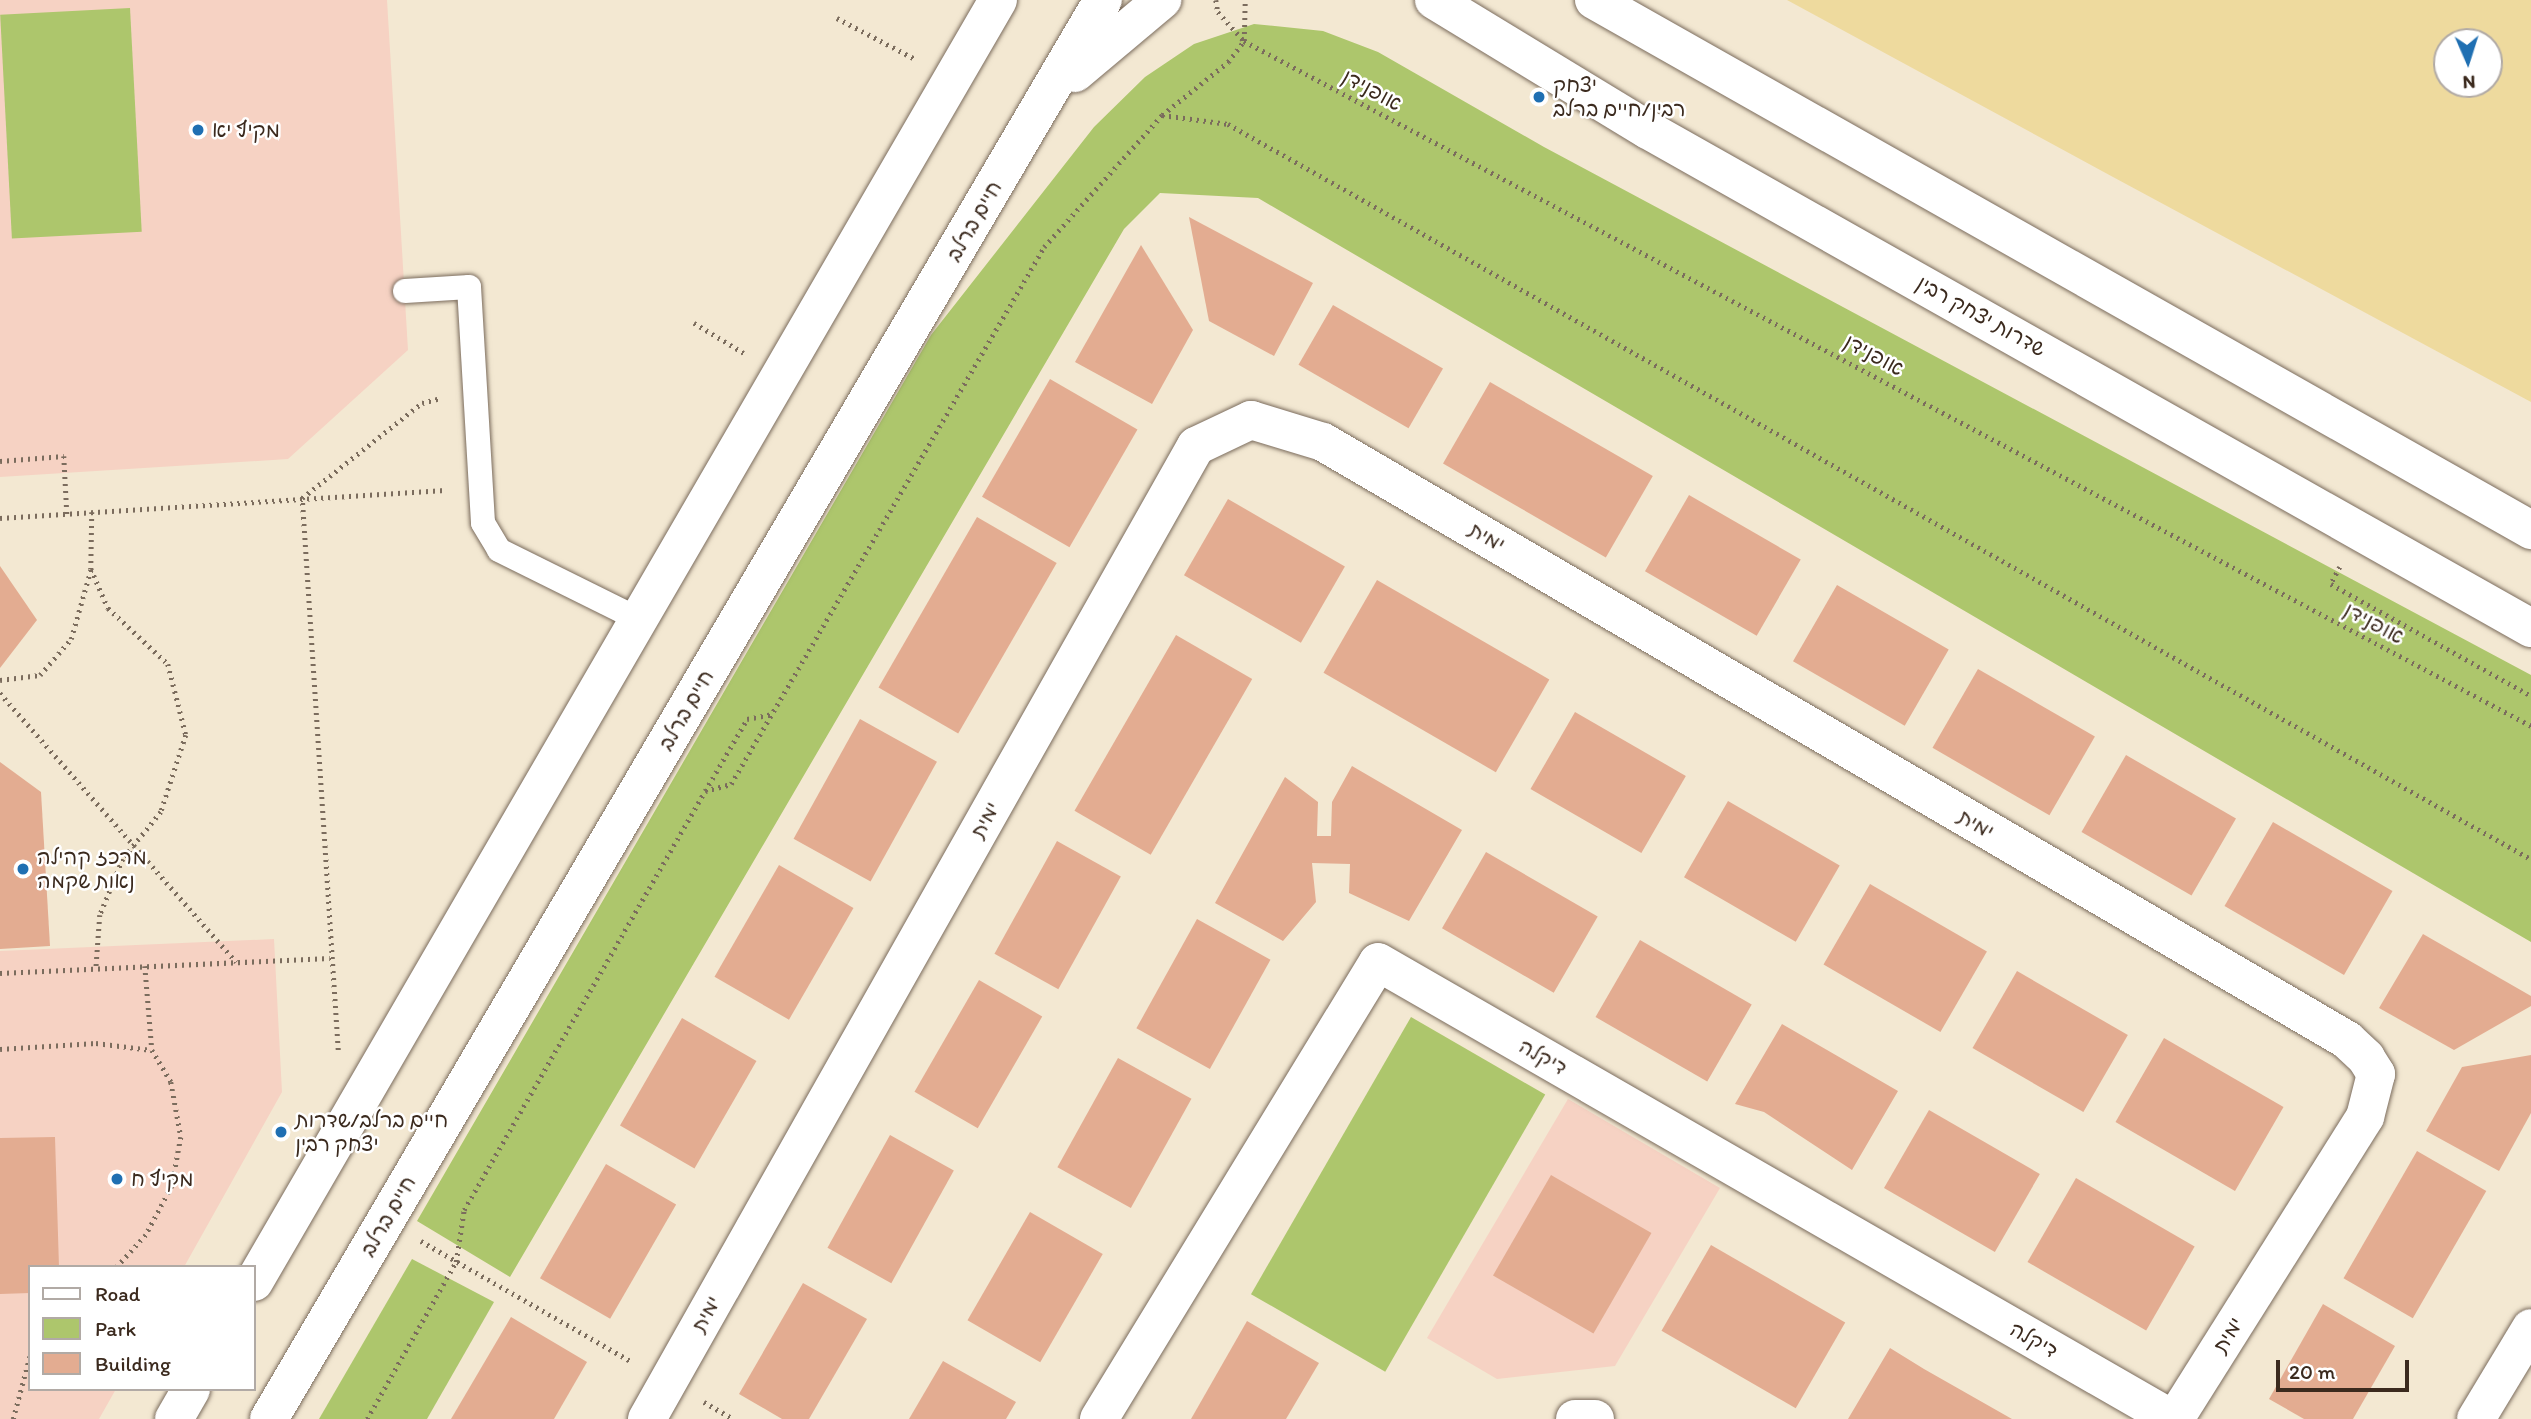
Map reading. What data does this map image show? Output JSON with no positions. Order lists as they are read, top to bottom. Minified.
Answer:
{"streets":{"street":["חיים ברלב","שדרות יצחק רבין","ימית","דיקלה"],"path":["אופנידן"]},"crossings":[["ימית","דיקלה"]],"places":["יצחק רבין/חיים ברלב","מקיף יא","מרכז קהילה נאות שקמה","חיים ברלב/שדרות יצחק רבין","מקיף ח"],"legend":["Road","Park","Building"],"scale_bar":"20 m","north":"bottom"}
